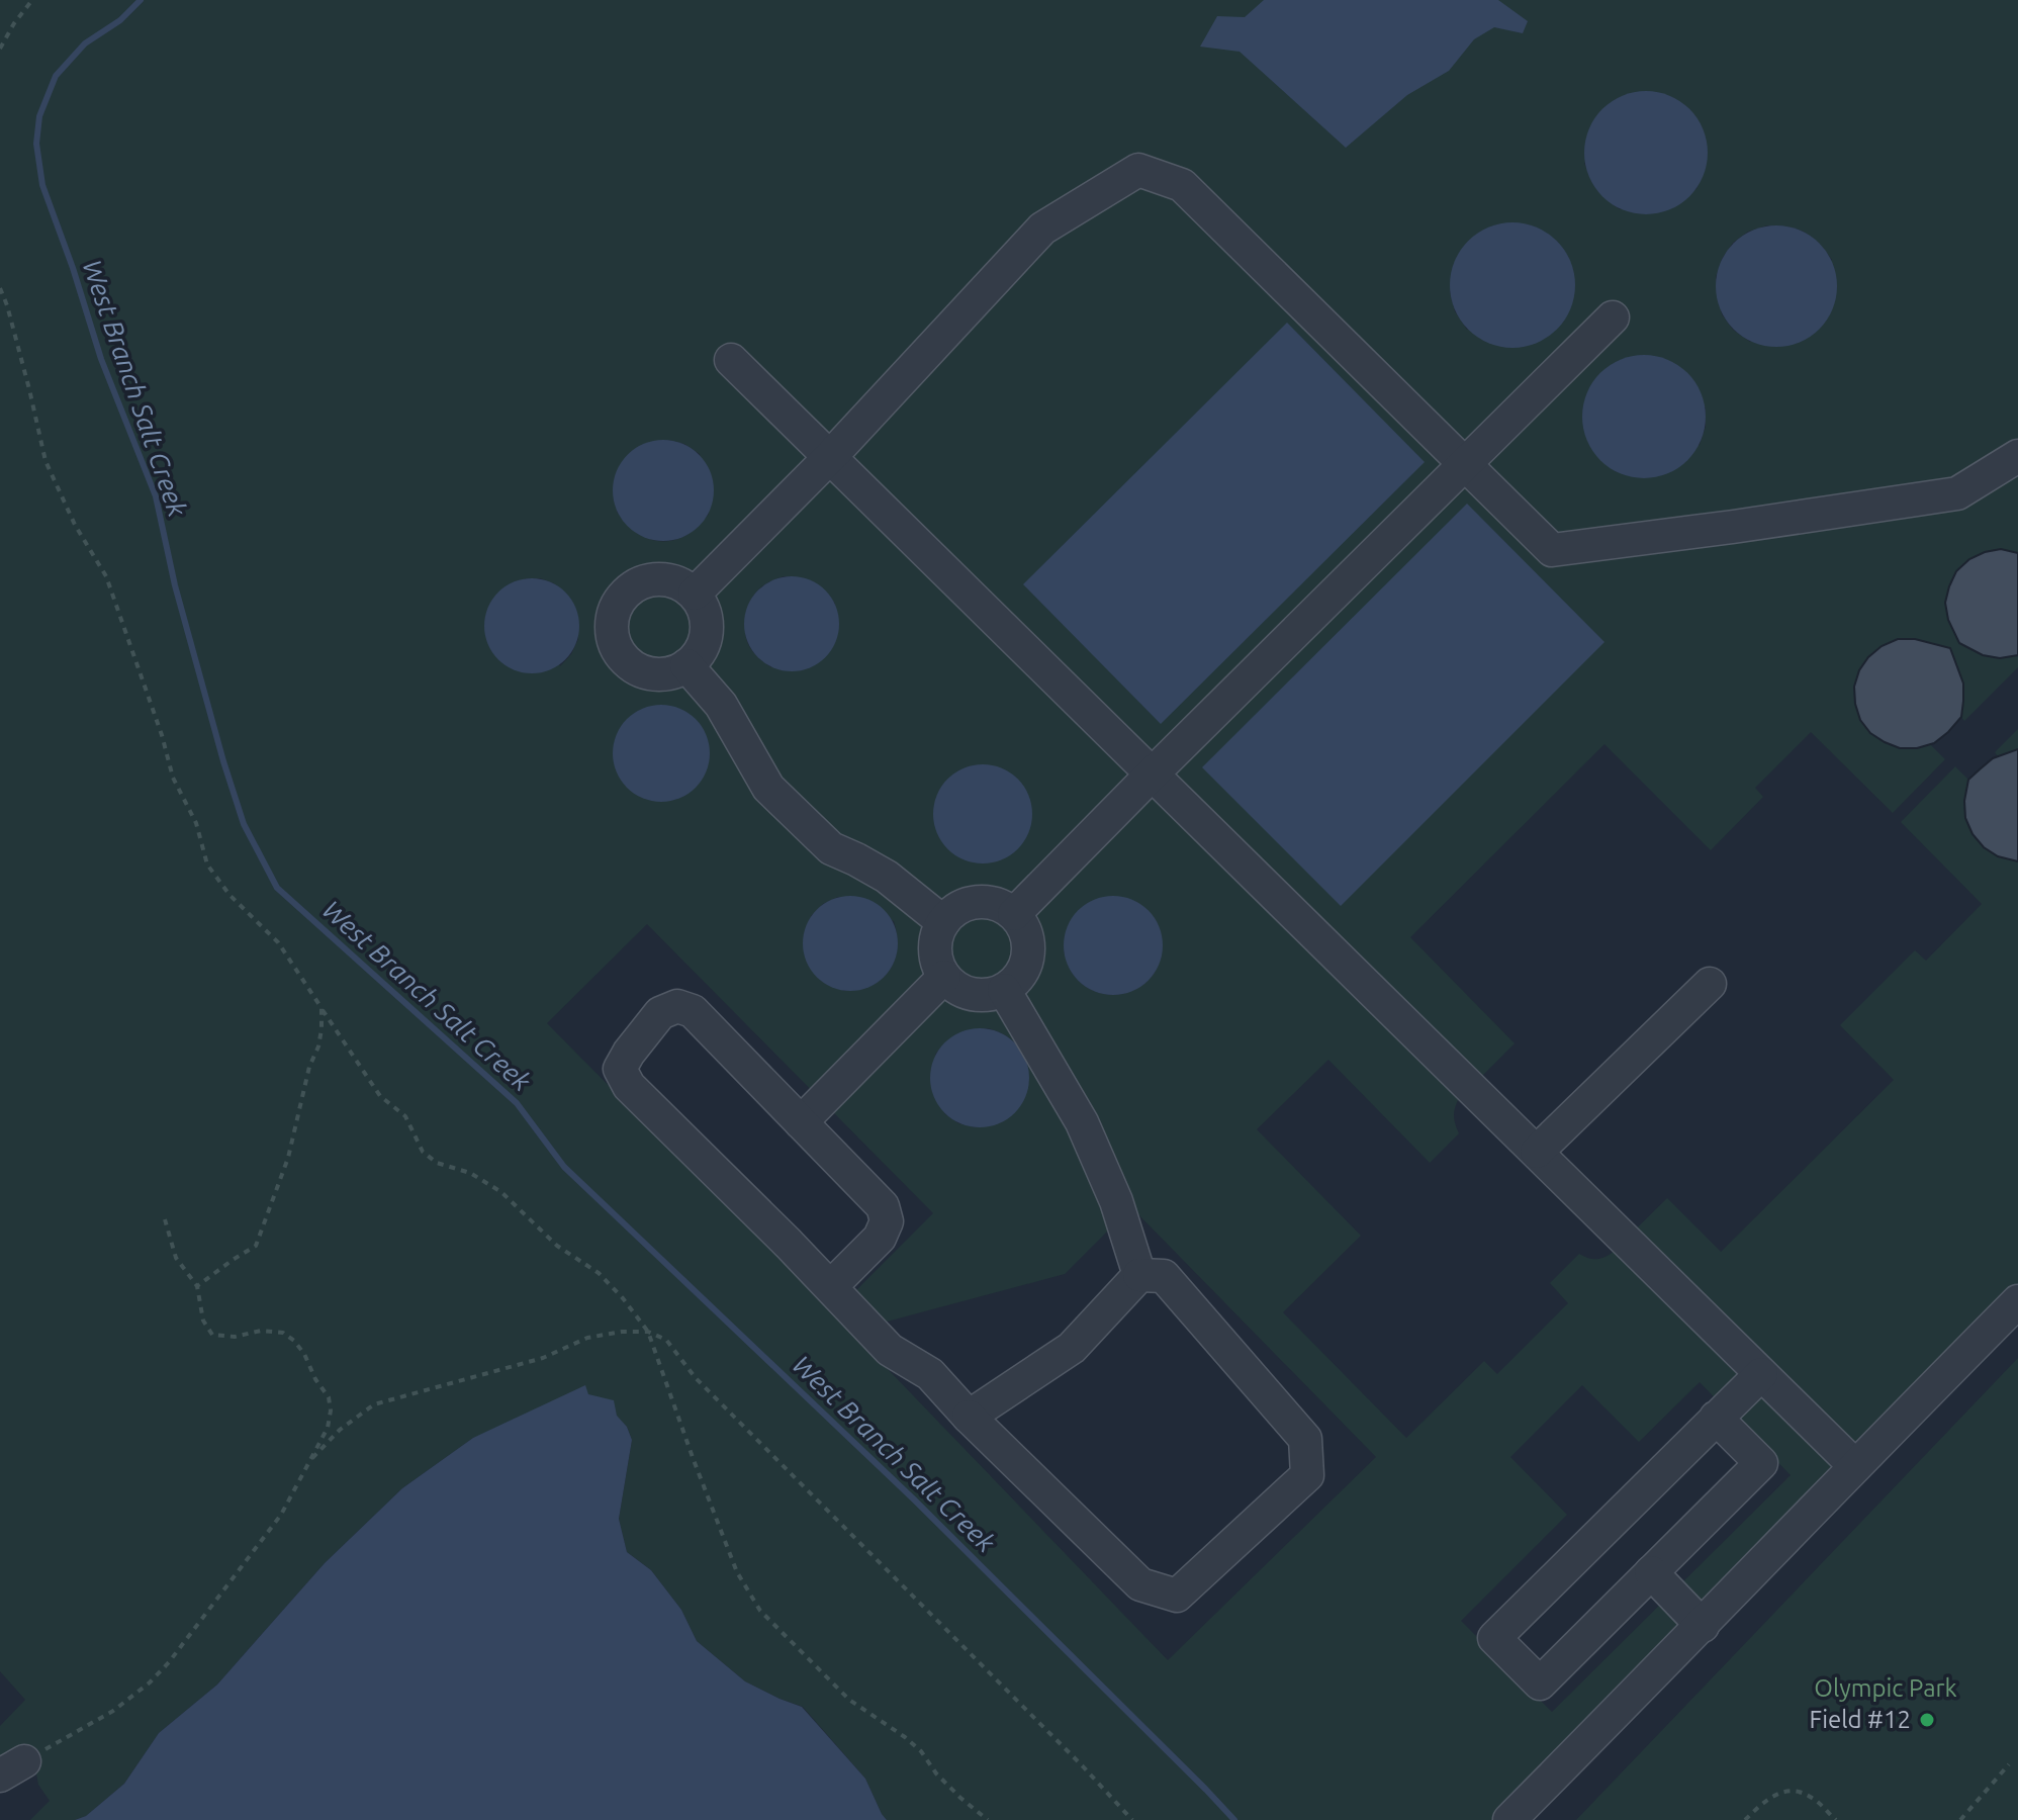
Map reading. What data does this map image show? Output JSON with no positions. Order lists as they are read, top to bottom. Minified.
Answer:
{"water":["West Branch Salt Creek"],"parks":["Olympic Park"],"places":["Field #12"]}
